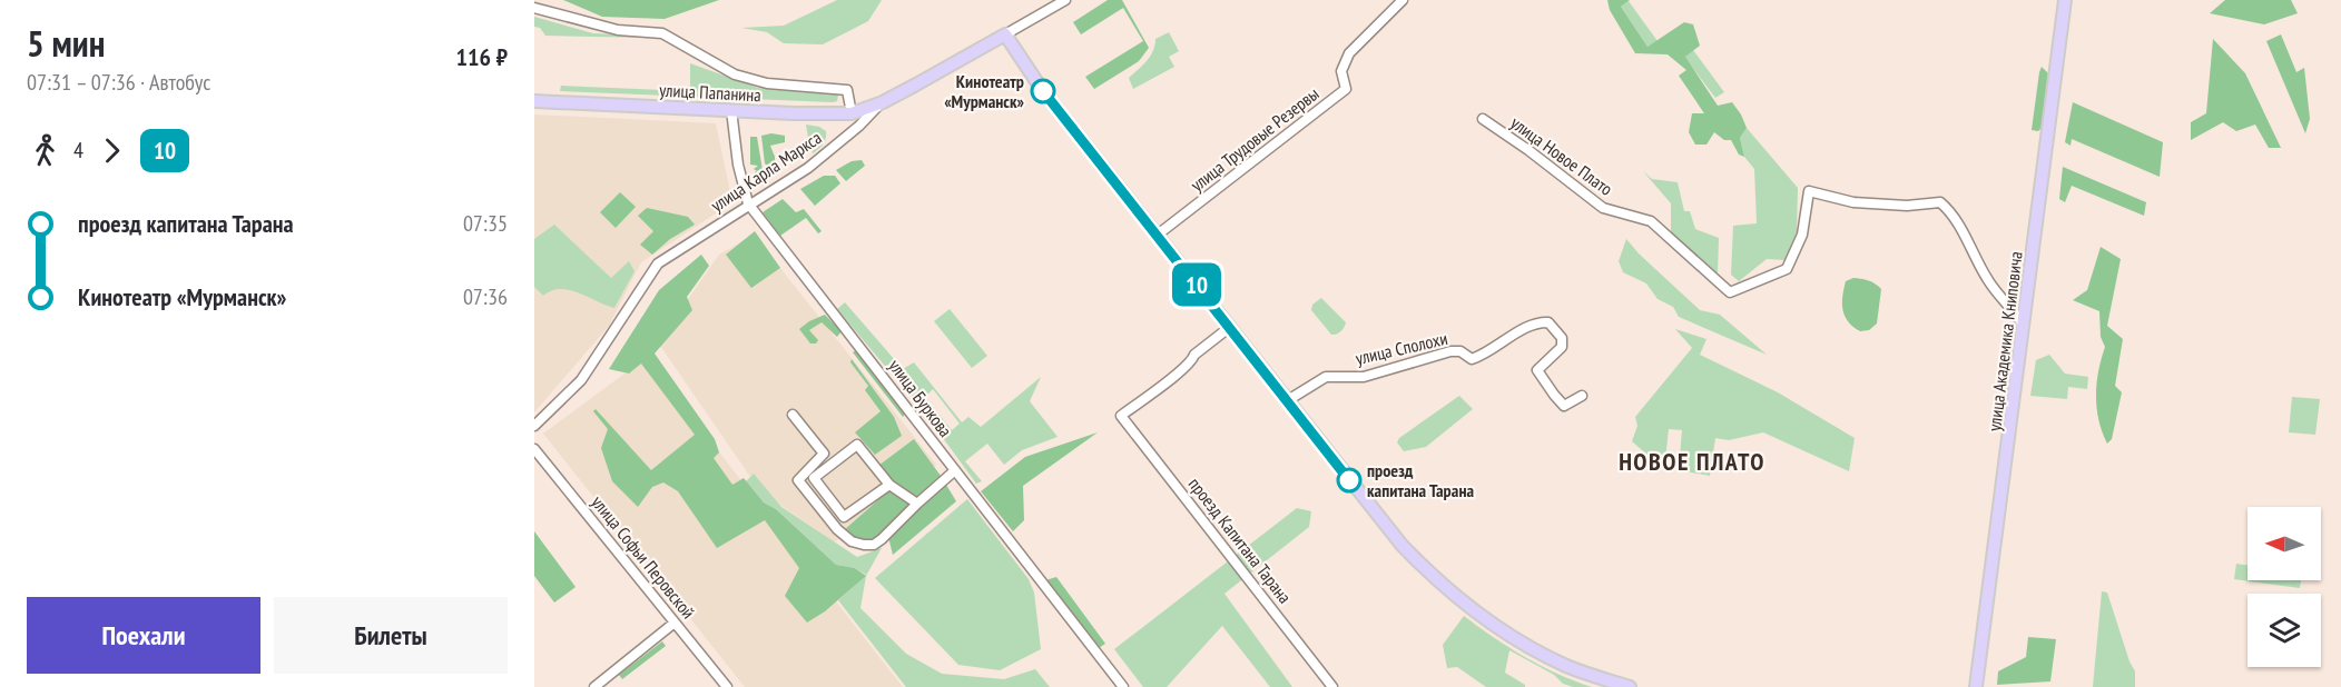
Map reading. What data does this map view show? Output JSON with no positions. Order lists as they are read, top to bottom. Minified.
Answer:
{"streets":{"main road":["улица Папанина","улица Карла Маркса","улица Академика Книповича"],"street":["улица Трудовые Резервы","улица Новое Плато","улица Сполохи","улица Буркова","проезд Капитана Тарана","улица Софьи Перовской"]},"crossings":[["улица Папанина","улица Карла Маркса"],["улица Папанина","улица Буркова"],["улица Новое Плато","улица Академика Книповича"],["улица Карла Маркса","улица Буркова"]],"districts":["НОВОЕ ПЛАТО"],"places":["Кинотеатр «Мурманск»","проезд капитана Тарана"],"lines":["bus line 10"],"north":"left","page":{"heading":["5 мин","07:31 – 07:36 · Автобус","116 ₽"],"on_map":"10","legs":["4","10"],"list":[{"name":"проезд капитана Тарана","value":"07:35"},{"name":"Кинотеатр «Мурманск»","value":"07:36"}],"buttons":["Поехали","Билеты"]}}
